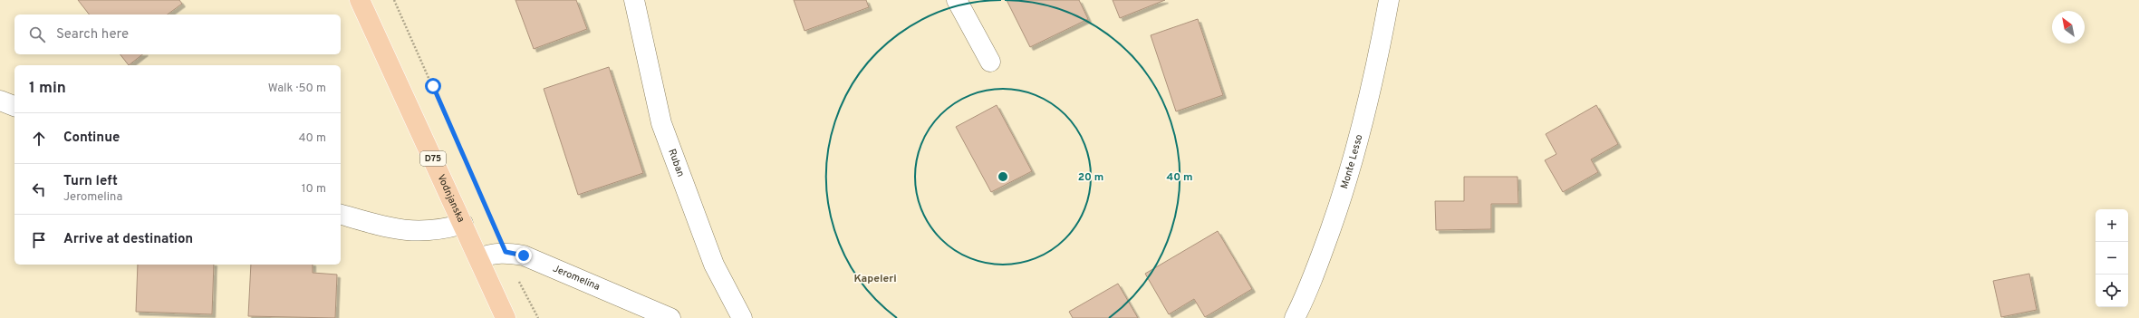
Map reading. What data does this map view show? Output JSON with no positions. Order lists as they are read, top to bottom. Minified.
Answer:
{"streets":{"main road":["D75","Vodnjanska"],"street":["Monte Lesso","Ruban","Jeromelina"]},"crossings":[["Vodnjanska","Jeromelina"]],"districts":["Kapeleri"],"north":"top left","page":{"search":"Search here","heading":["1 min","Walk · 50 m"],"list":[["Continue","40 m"],["Turn left","Jeromelina","10 m"],"Arrive at destination"],"map_buttons":["+","−"]},"rings":["20 m","40 m"]}
